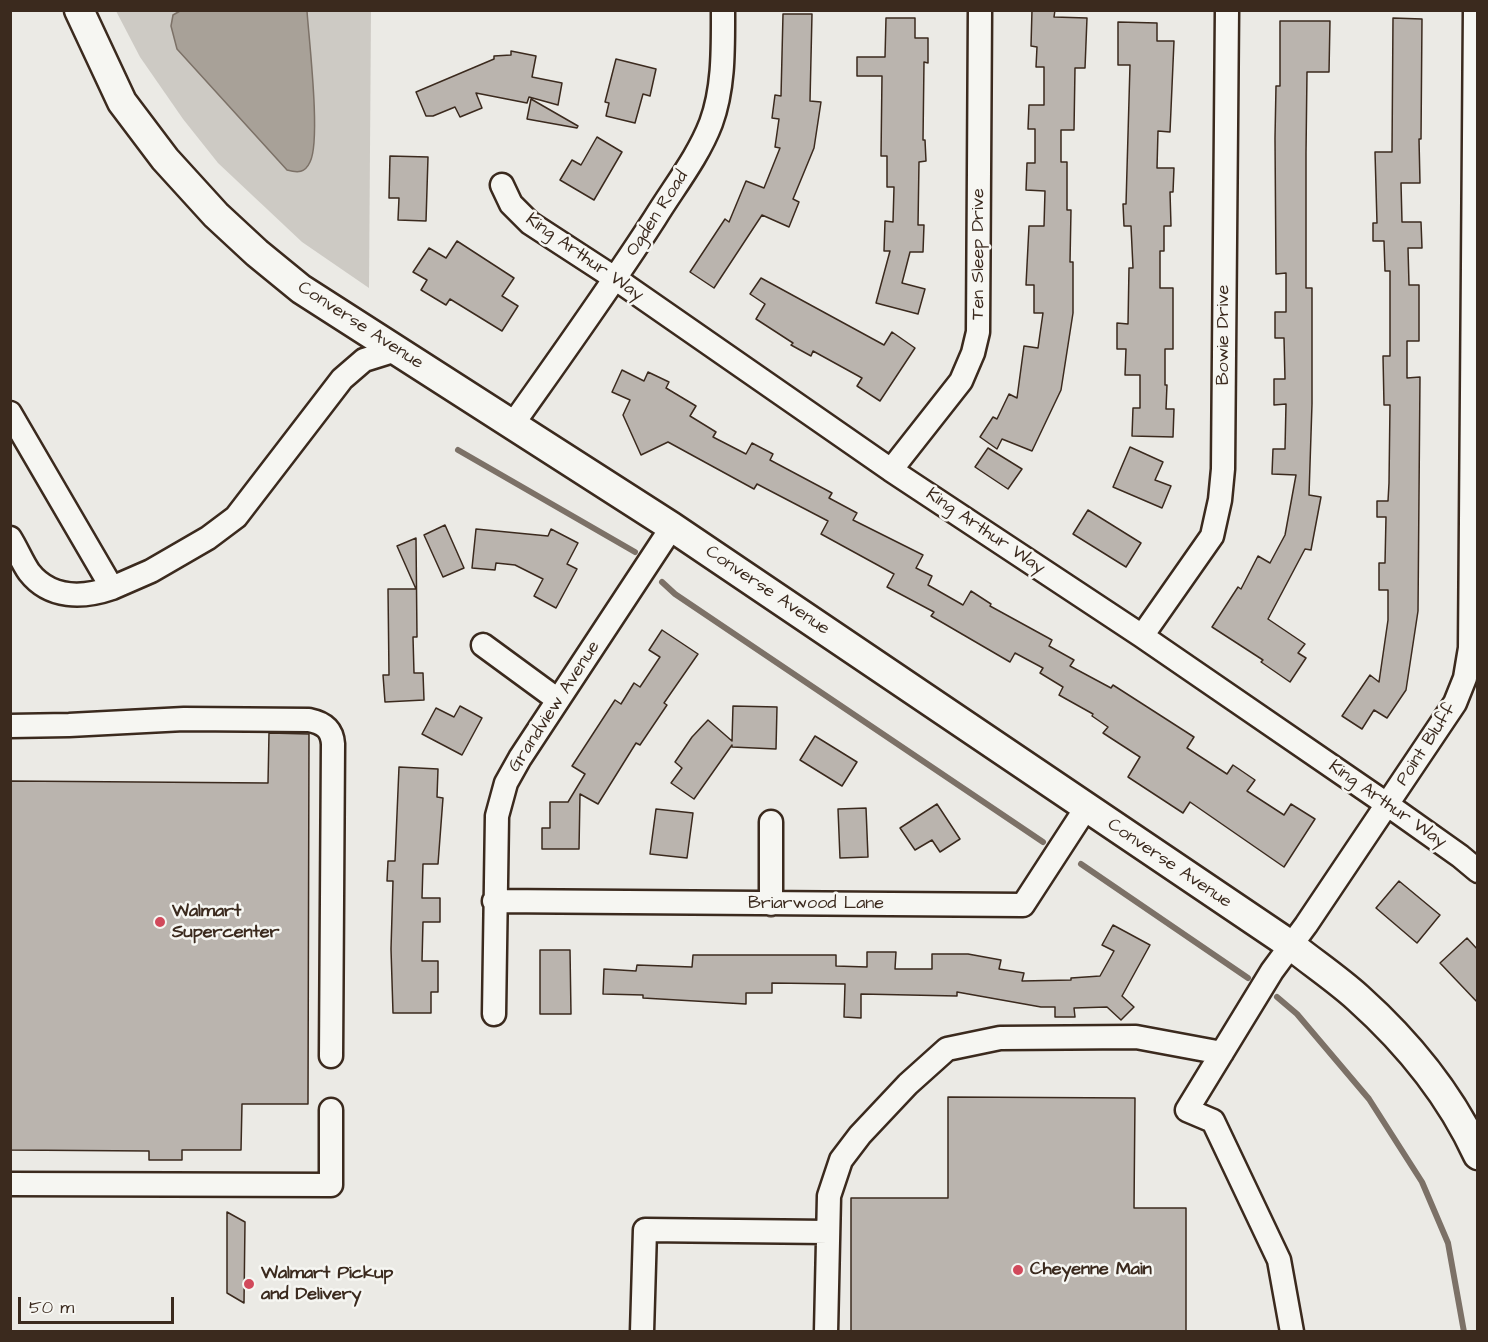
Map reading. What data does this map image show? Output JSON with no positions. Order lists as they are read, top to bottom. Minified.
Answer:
{"streets":{"main road":["Converse Avenue"],"street":["Ogden Road","Ten Sleep Drive","King Arthur Way","Bowie Drive","Grandview Avenue","Point Bluff","Briarwood Lane"]},"crossings":[["Ogden Road","King Arthur Way"],["Ogden Road","Converse Avenue"],["Ten Sleep Drive","King Arthur Way"],["King Arthur Way","Bowie Drive"],["King Arthur Way","Point Bluff"],["Converse Avenue","Grandview Avenue"],["Converse Avenue","Point Bluff"],["Converse Avenue","Briarwood Lane"],["Grandview Avenue","Briarwood Lane"]],"places":["Walmart Supercenter","Cheyenne Main","Walmart Pickup and Delivery"],"scale_bar":"50 m"}
